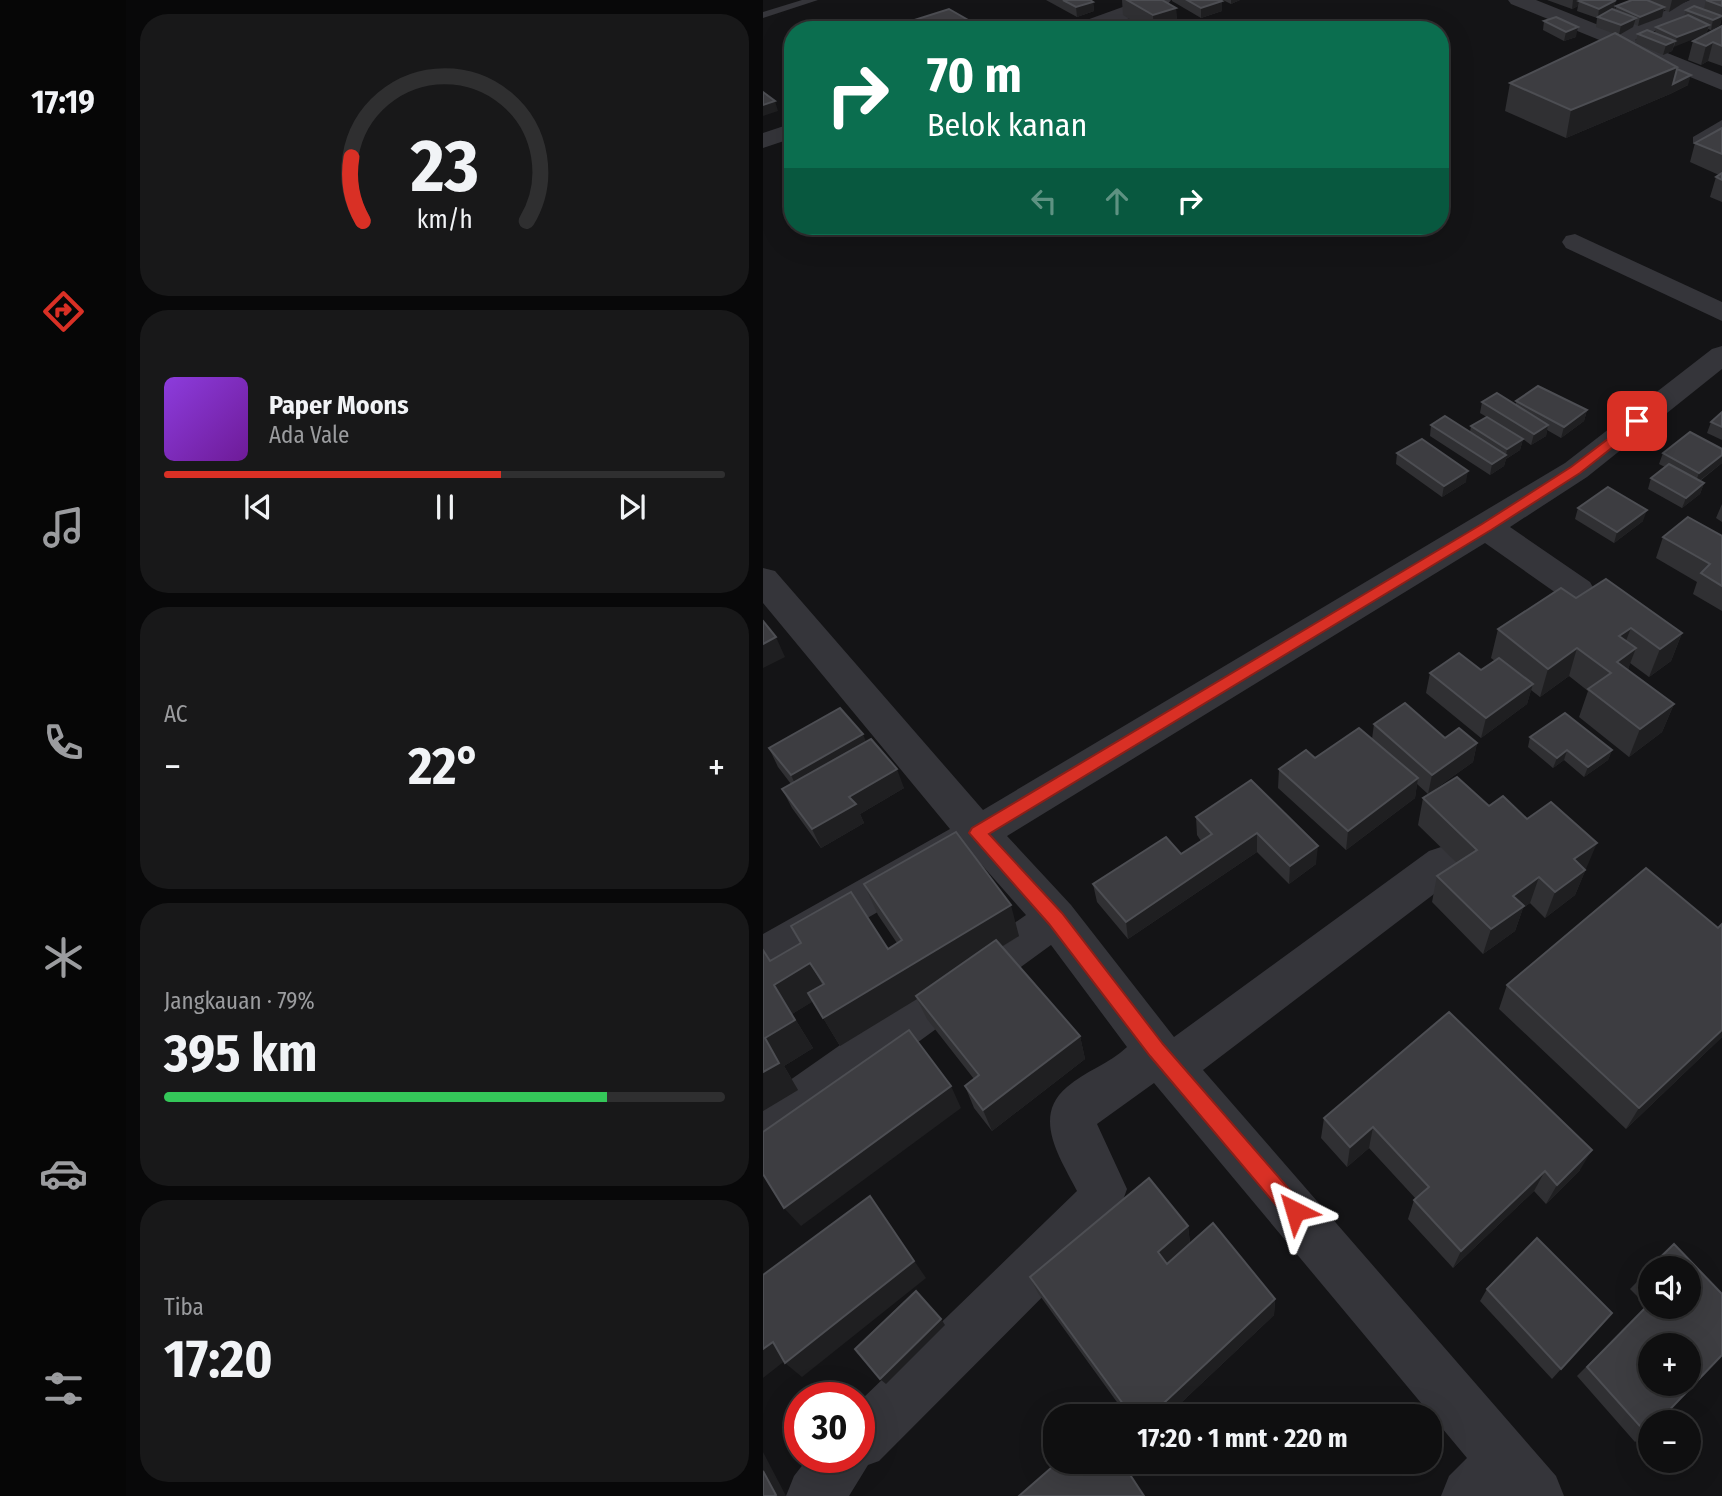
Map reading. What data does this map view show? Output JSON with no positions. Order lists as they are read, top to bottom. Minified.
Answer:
{"page":{"tabs":"17:19","turn":["70 m","Belok kanan"],"song":["Paper Moons","Ada Vale"],"tile":["AC",["Jangkauan · 79%","395 km"],["Tiba","17:20"]],"heat":["−","22°","+"],"map_buttons":["+","−"],"limit":"30","trip":"17:20 · 1 mnt · 220 m","gauge":["23","km/h"]}}
